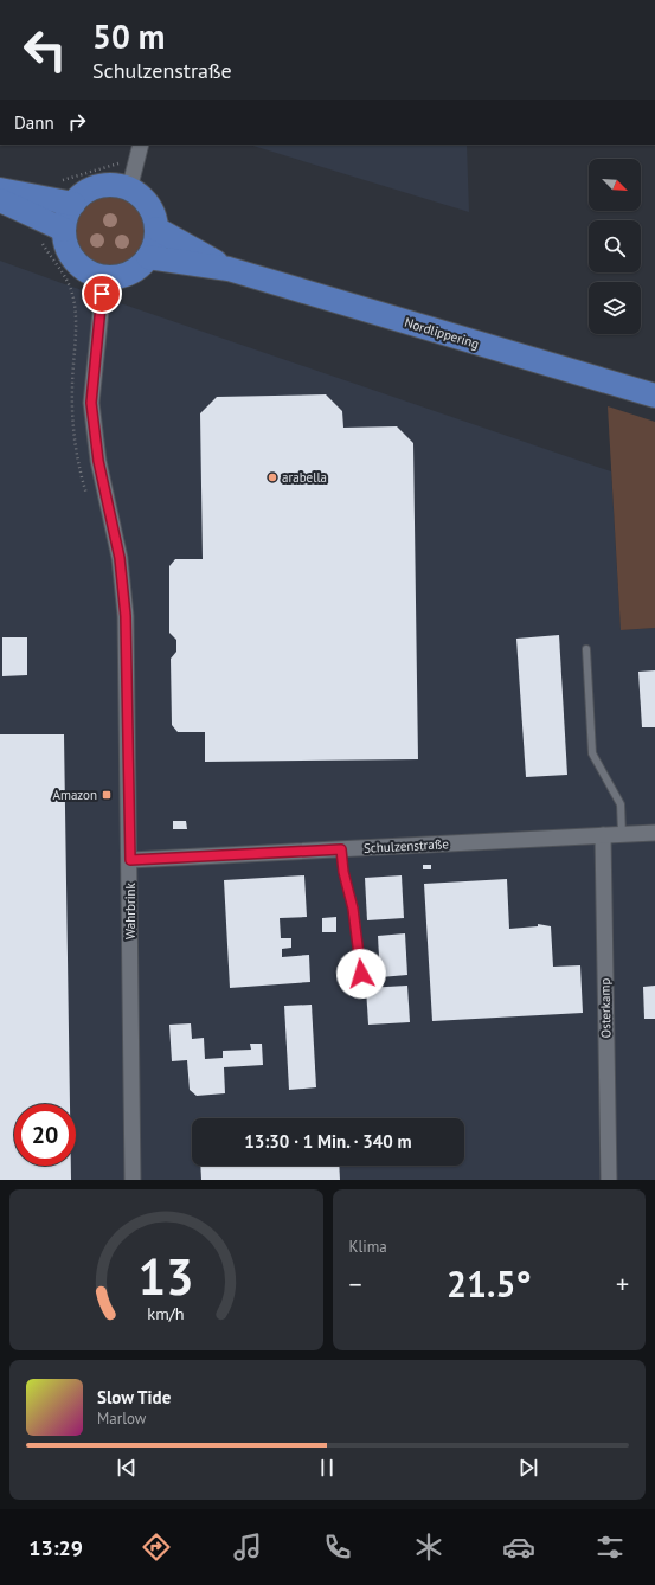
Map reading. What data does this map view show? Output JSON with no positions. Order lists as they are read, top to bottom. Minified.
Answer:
{"streets":{"main road":["Nordlippering"],"street":["Schulzenstraße","Wahrbrink","Osterkamp"]},"crossings":[["Nordlippering","Wahrbrink"],["Schulzenstraße","Wahrbrink"],["Schulzenstraße","Osterkamp"]],"places":{"other":["arabella"],"transit":["Amazon"]},"north":"bottom right","page":{"turn":["50 m","Schulzenstraße"],"then":"Dann","limit":"20","trip":"13:30 · 1 Min. · 340 m","tile":"Klima","heat":["−","21.5°","+"],"song":["Slow Tide","Marlow"],"tabs":"13:29","gauge":["13","km/h"]}}
